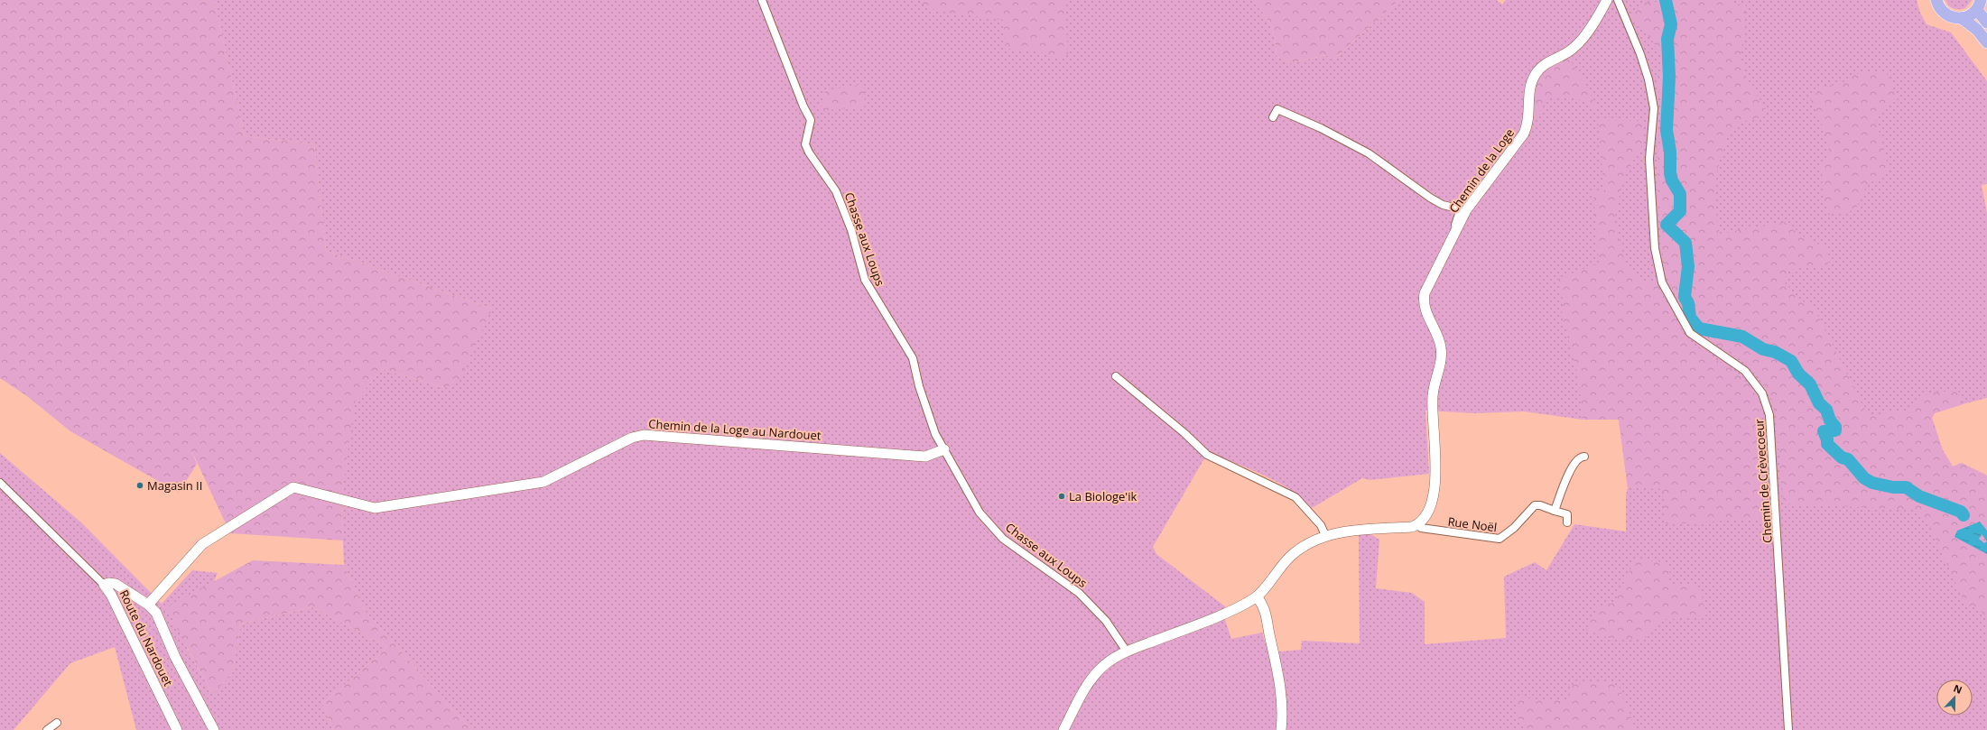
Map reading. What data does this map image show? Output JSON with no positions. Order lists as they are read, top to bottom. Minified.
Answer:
{"streets":{"street":["Chemin de la Loge","Chasse aux Loups","Chemin de la Loge au Nardouet","Chemin de Crèvecoeur","Rue Noël","Route du Nardouet"]},"crossings":[["Chemin de la Loge","Rue Noël"],["Chasse aux Loups","Chemin de la Loge au Nardouet"]],"places":["Magasin II","La Biologe'ik"],"north":"top"}
